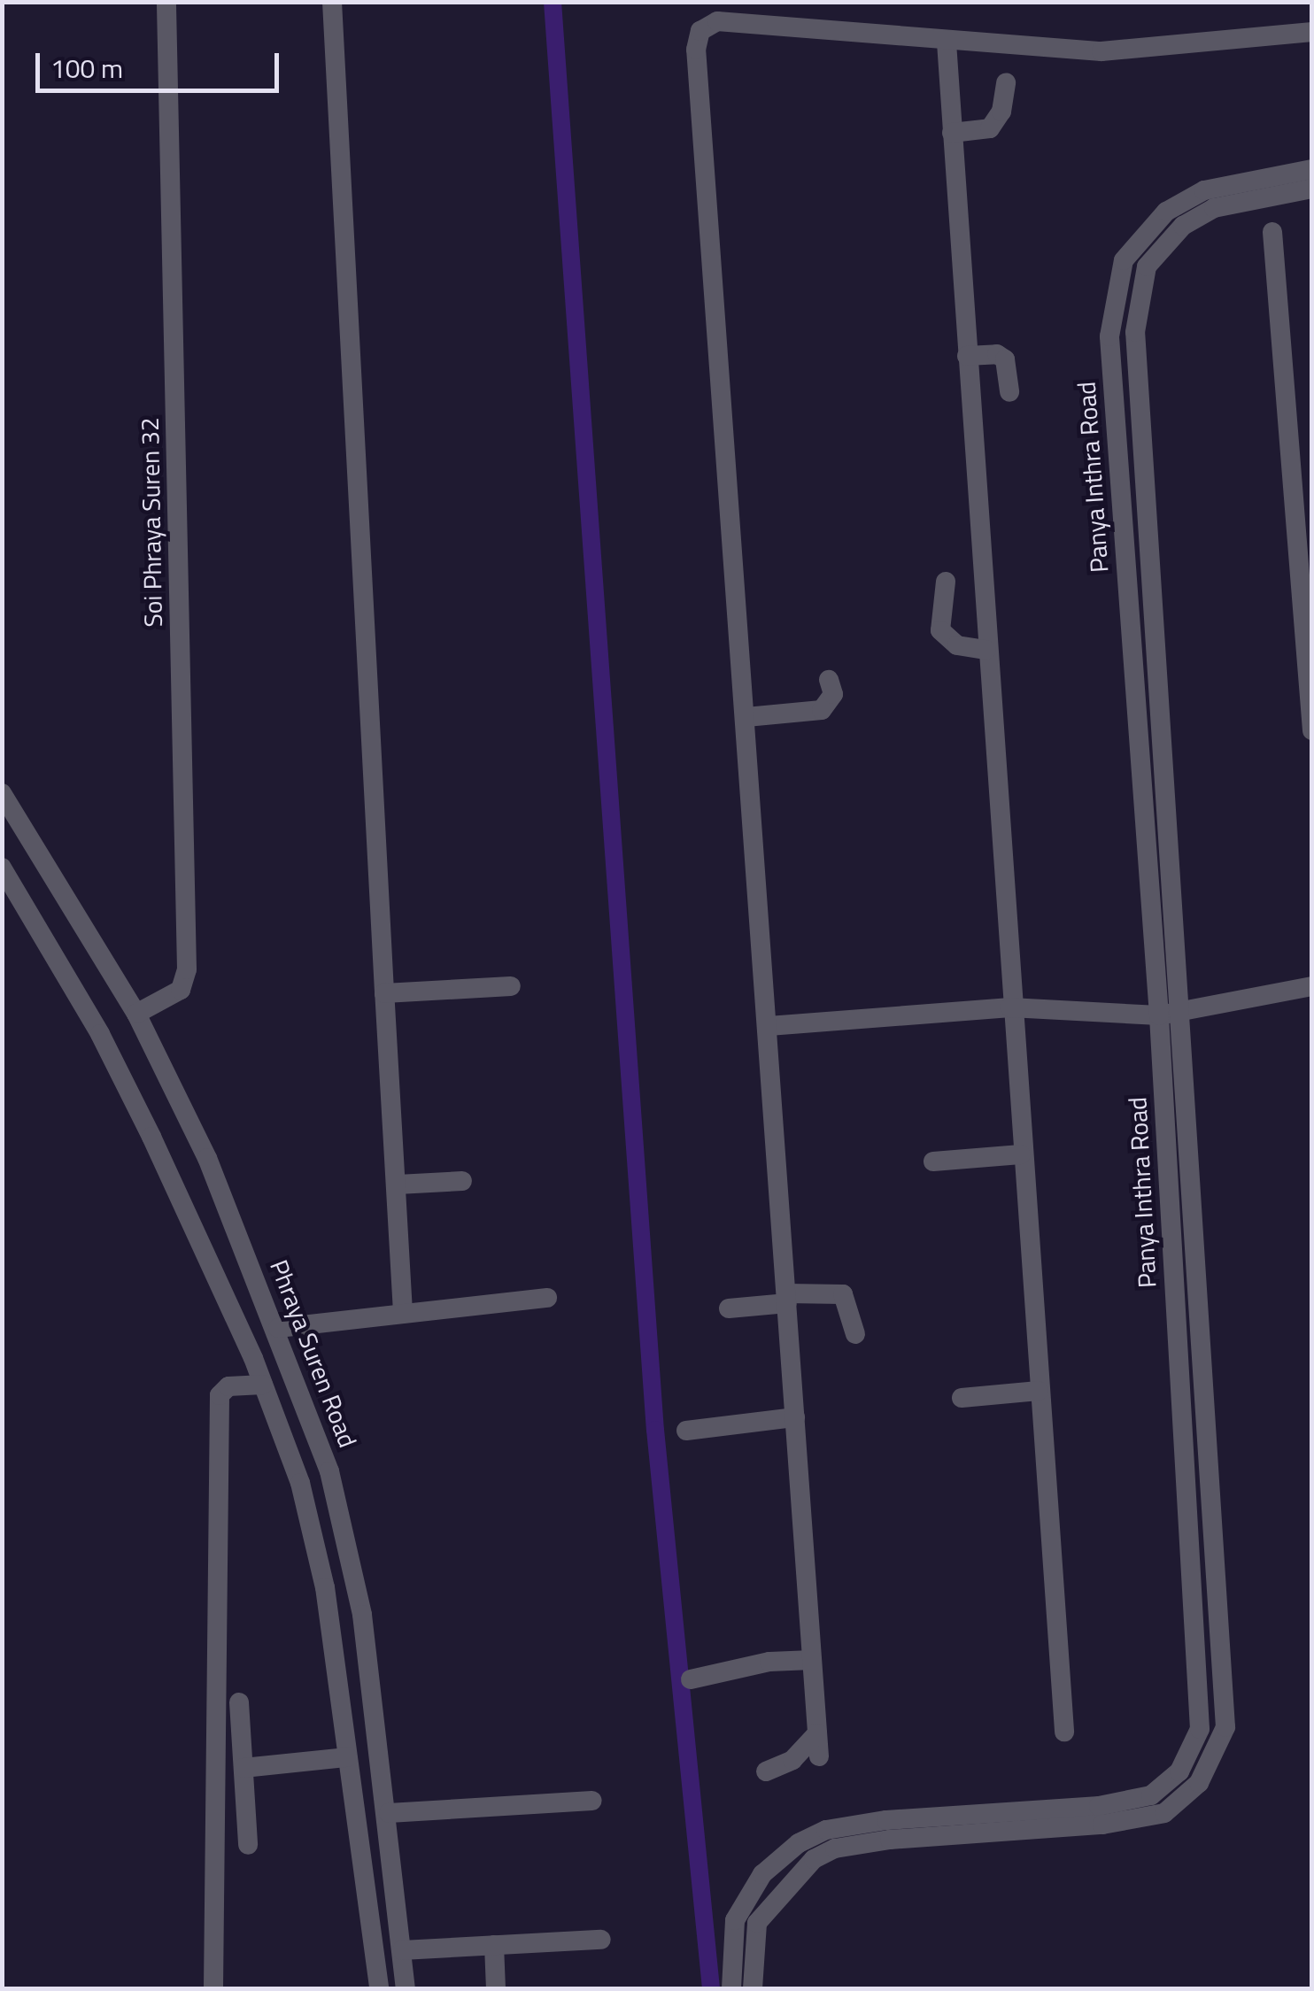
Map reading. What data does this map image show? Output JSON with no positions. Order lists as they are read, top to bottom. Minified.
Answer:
{"streets":{"street":["Panya Inthra Road","Soi Phraya Suren 32","Phraya Suren Road"]},"crossings":[["Soi Phraya Suren 32","Phraya Suren Road"]],"scale_bar":"100 m"}
